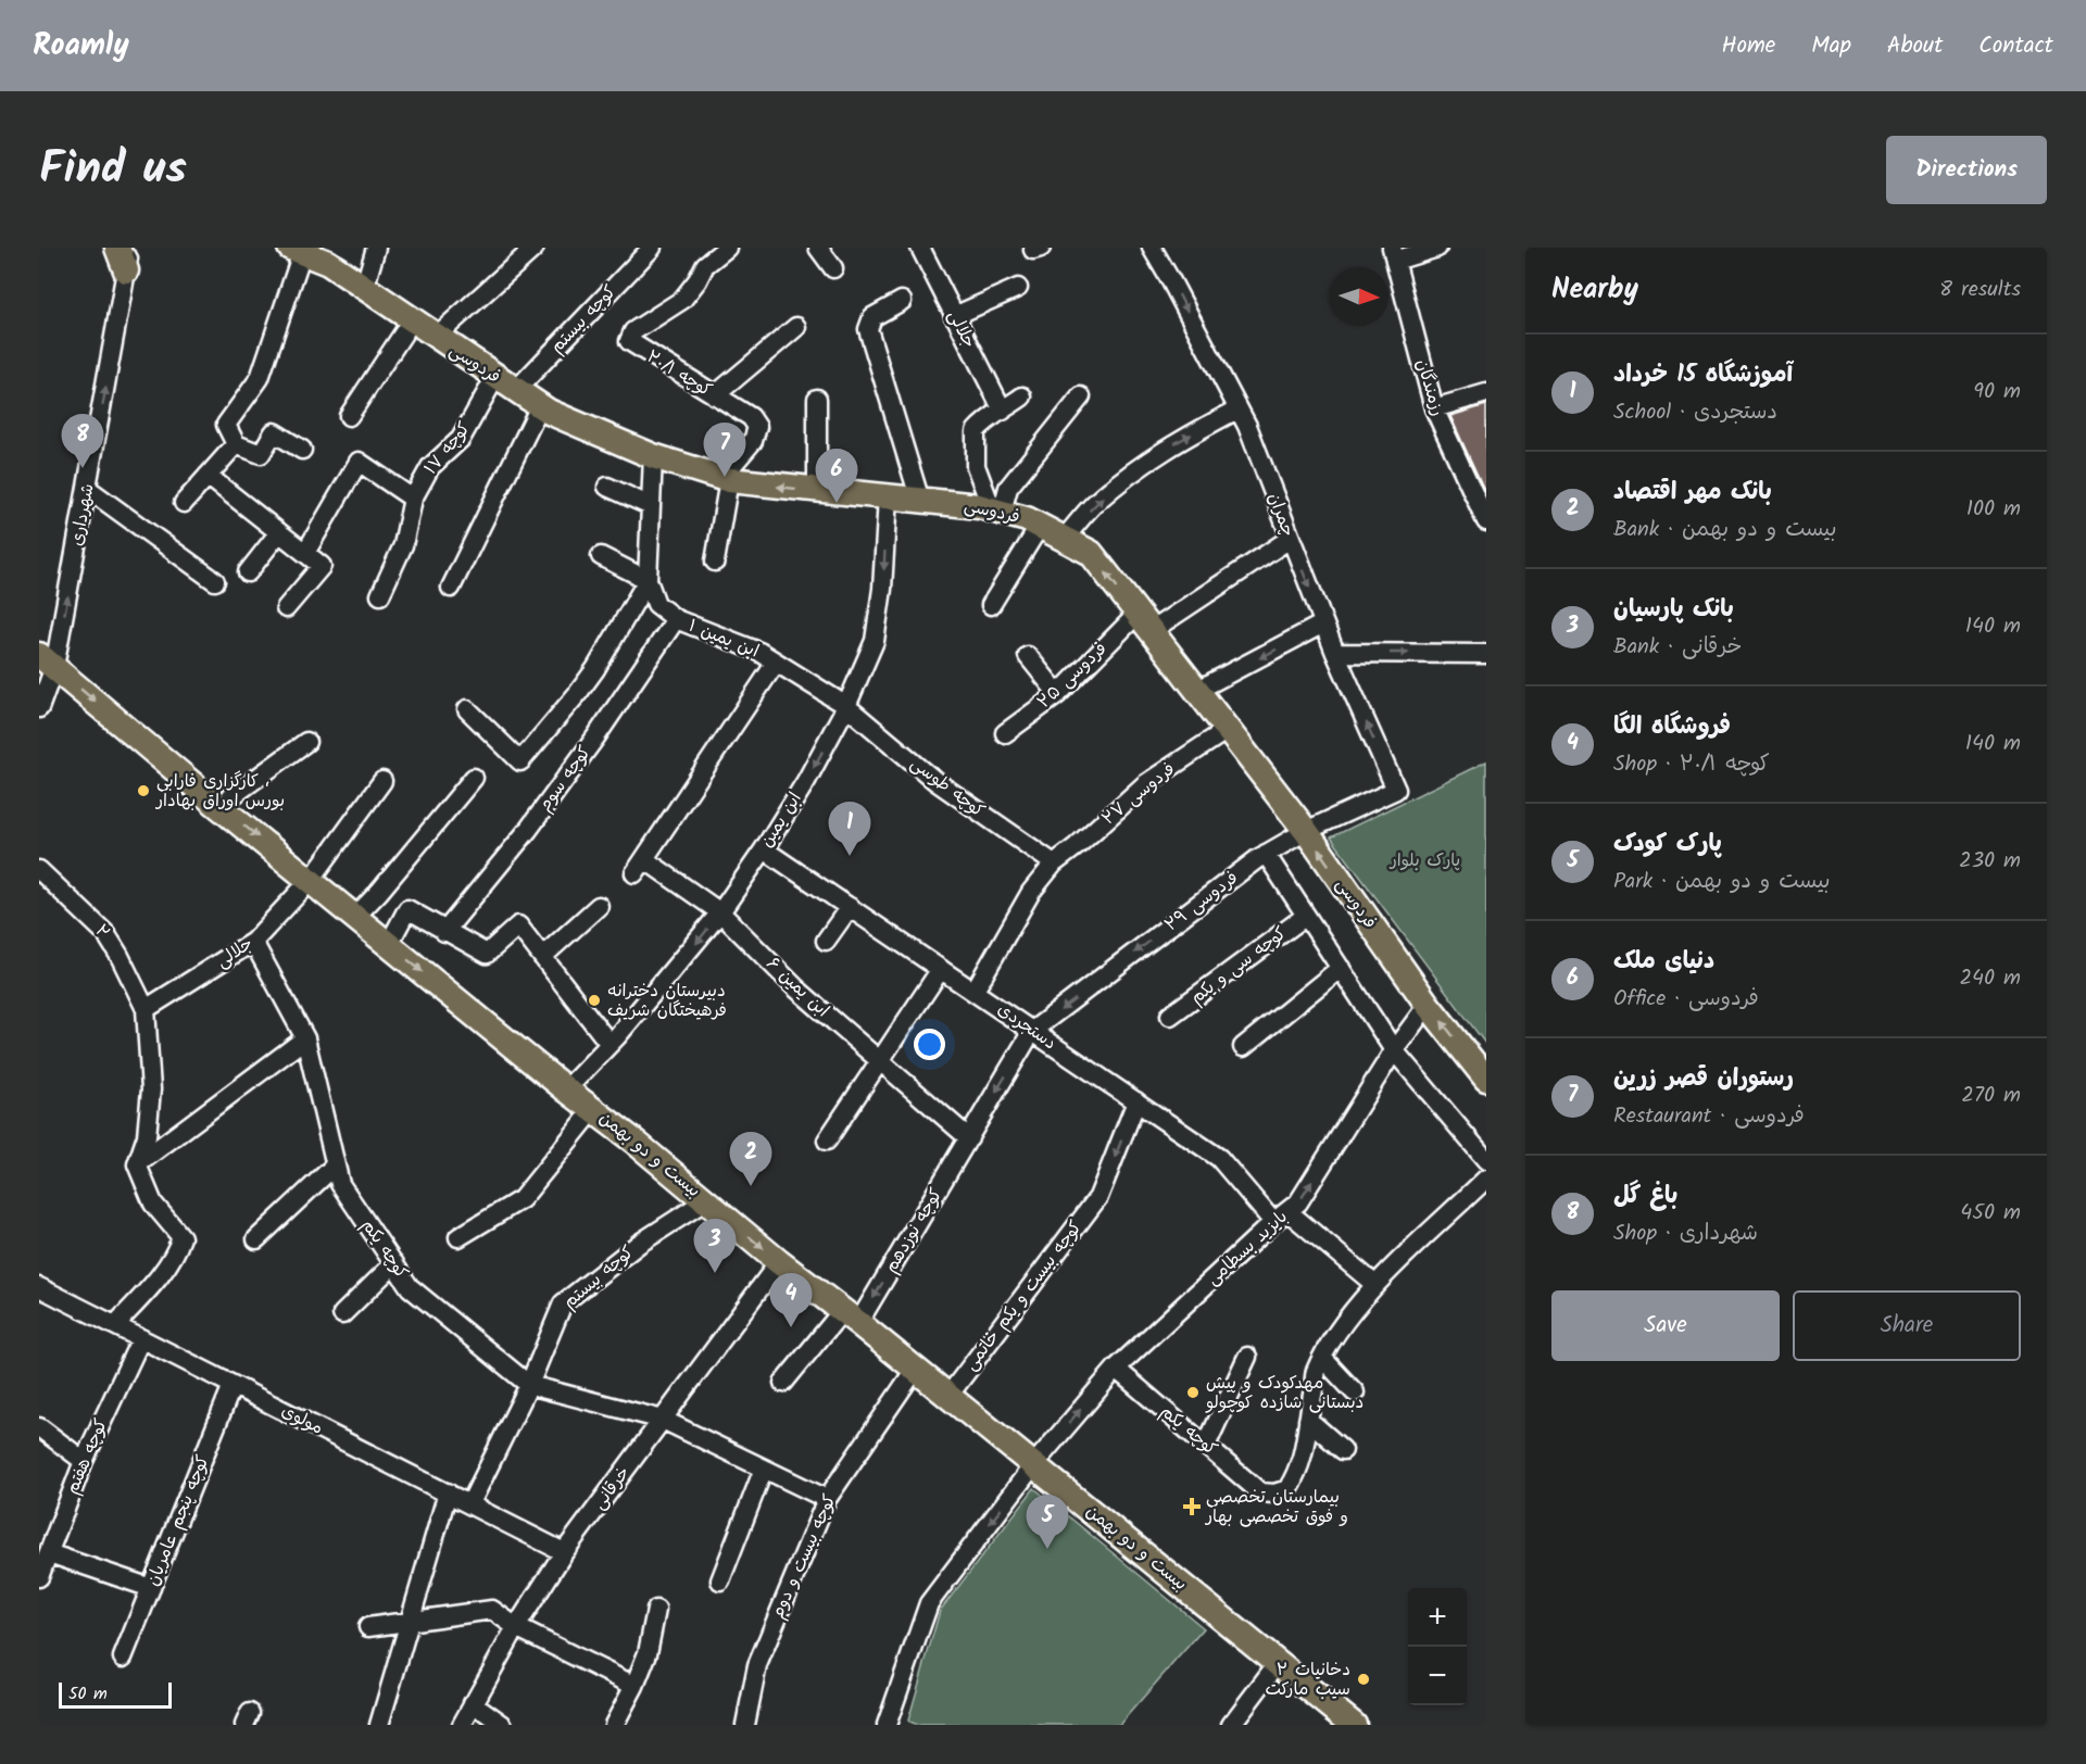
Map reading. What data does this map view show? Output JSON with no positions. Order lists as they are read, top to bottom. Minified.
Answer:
{"streets":{"main road":["فردوسی","بیست و دو بهمن"],"street":["کوچه بیستم","جلالی","کوچه ۲۰/۱","رزمندگان","۱۷ کوچه","شهرداری","چمران","ابن یمین ۱","فردوسی ۲۵","کوچه سوم","کوچه طوسی","فردوسی ۲۷","ابن یمین","فردوسی ۲۹","۲","کوچه سی و یکم","ابن یمین ۶","دستجردی","کوچه نوزدهم","بایزید بسطامی","کوچه یکم","کوچه بیست و یکم خاتمی","مولوی","کوچه هفتم","خرقانی","کوچه پنجم عامریان","کوچه بیست و دوم"]},"crossings":[["کوچه بیستم","فردوسی"],["کوچه بیستم","۱۷ کوچه"],["کوچه بیستم","بیست و دو بهمن"],["کوچه بیستم","کوچه یکم"],["کوچه بیستم","مولوی"],["جلالی","۲"],["جلالی","بیست و دو بهمن"],["جلالی","کوچه یکم"],["فردوسی","کوچه ۲۰/۱"],["فردوسی","۱۷ کوچه"],["فردوسی","فردوسی ۲۵"],["فردوسی","فردوسی ۲۷"],["فردوسی","ابن یمین"],["فردوسی","فردوسی ۲۹"],["فردوسی","بایزید بسطامی"],["شهرداری","بیست و دو بهمن"],["چمران","فردوسی ۲۵"],["چمران","فردوسی ۲۹"],["ابن یمین ۱","کوچه سوم"],["ابن یمین ۱","کوچه طوسی"],["ابن یمین ۱","ابن یمین"],["ابن یمین ۱","ابن یمین ۶"],["کوچه طوسی","فردوسی ۲۷"],["کوچه طوسی","ابن یمین"],["فردوسی ۲۷","دستجردی"],["ابن یمین","ابن یمین ۶"],["ابن یمین","دستجردی"],["ابن یمین","بیست و دو بهمن"],["فردوسی ۲۹","دستجردی"],["فردوسی ۲۹","کوچه نوزدهم"],["ابن یمین ۶","کوچه نوزدهم"],["دستجردی","کوچه نوزدهم"],["دستجردی","بایزید بسطامی"],["دستجردی","کوچه بیست و یکم خاتمی"],["بیست و دو بهمن","کوچه نوزدهم"],["بیست و دو بهمن","بایزید بسطامی"],["بیست و دو بهمن","کوچه بیست و یکم خاتمی"],["بیست و دو بهمن","خرقانی"],["بیست و دو بهمن","کوچه بیست و دوم"],["بایزید بسطامی","کوچه یکم"],["کوچه یکم","خرقانی"],["کوچه یکم","کوچه بیست و دوم"],["مولوی","کوچه هفتم"],["مولوی","خرقانی"],["مولوی","کوچه پنجم عامریان"]],"one_way":["بیست و دو بهمن","کوچه بیست و یکم خاتمی"],"parks":["پارک بلوار"],"places":{"other":["کارگزاری فارابی ، بورس اوراق بهادار","دبیرستان دخترانه فرهیختگان شریف","مهدکودک و پیش دبستانی شازده کوچولو","دخانیات ۲ سیب مارکت"],"health":["بیمارستان تخصصی و فوق تخصصی بهار"]},"scale_bar":"50 m","north":"right","page":{"header":"Roamly","nav":["Home","Map","About","Contact"],"title":"Find us","buttons":["Directions",["Save","Share"]],"heading":["Nearby","8 results"],"list":[{"mark":"1","name":"آموزشگاه 15 خرداد","note":"School · دستجردی","value":"90 m"},{"mark":"2","name":"بانک مهر اقتصاد","note":"Bank · بیست و دو بهمن","value":"100 m"},{"mark":"3","name":"بانک پارسیان","note":"Bank · خرقانی","value":"140 m"},{"mark":"4","name":"فروشگاه الگا","note":"Shop · کوچه ۲۰/۱","value":"140 m"},{"mark":"5","name":"پارک کودک","note":"Park · بیست و دو بهمن","value":"230 m"},{"mark":"6","name":"دنیای ملک","note":"Office · فردوسی","value":"240 m"},{"mark":"7","name":"رستوران قصر زرین","note":"Restaurant · فردوسی","value":"270 m"},{"mark":"8","name":"باغ گل","note":"Shop · شهرداری","value":"450 m"}],"pins":["8","7","6","1","2","3","4","5"],"map_buttons":["+","−"],"scale":"50 m"}}
